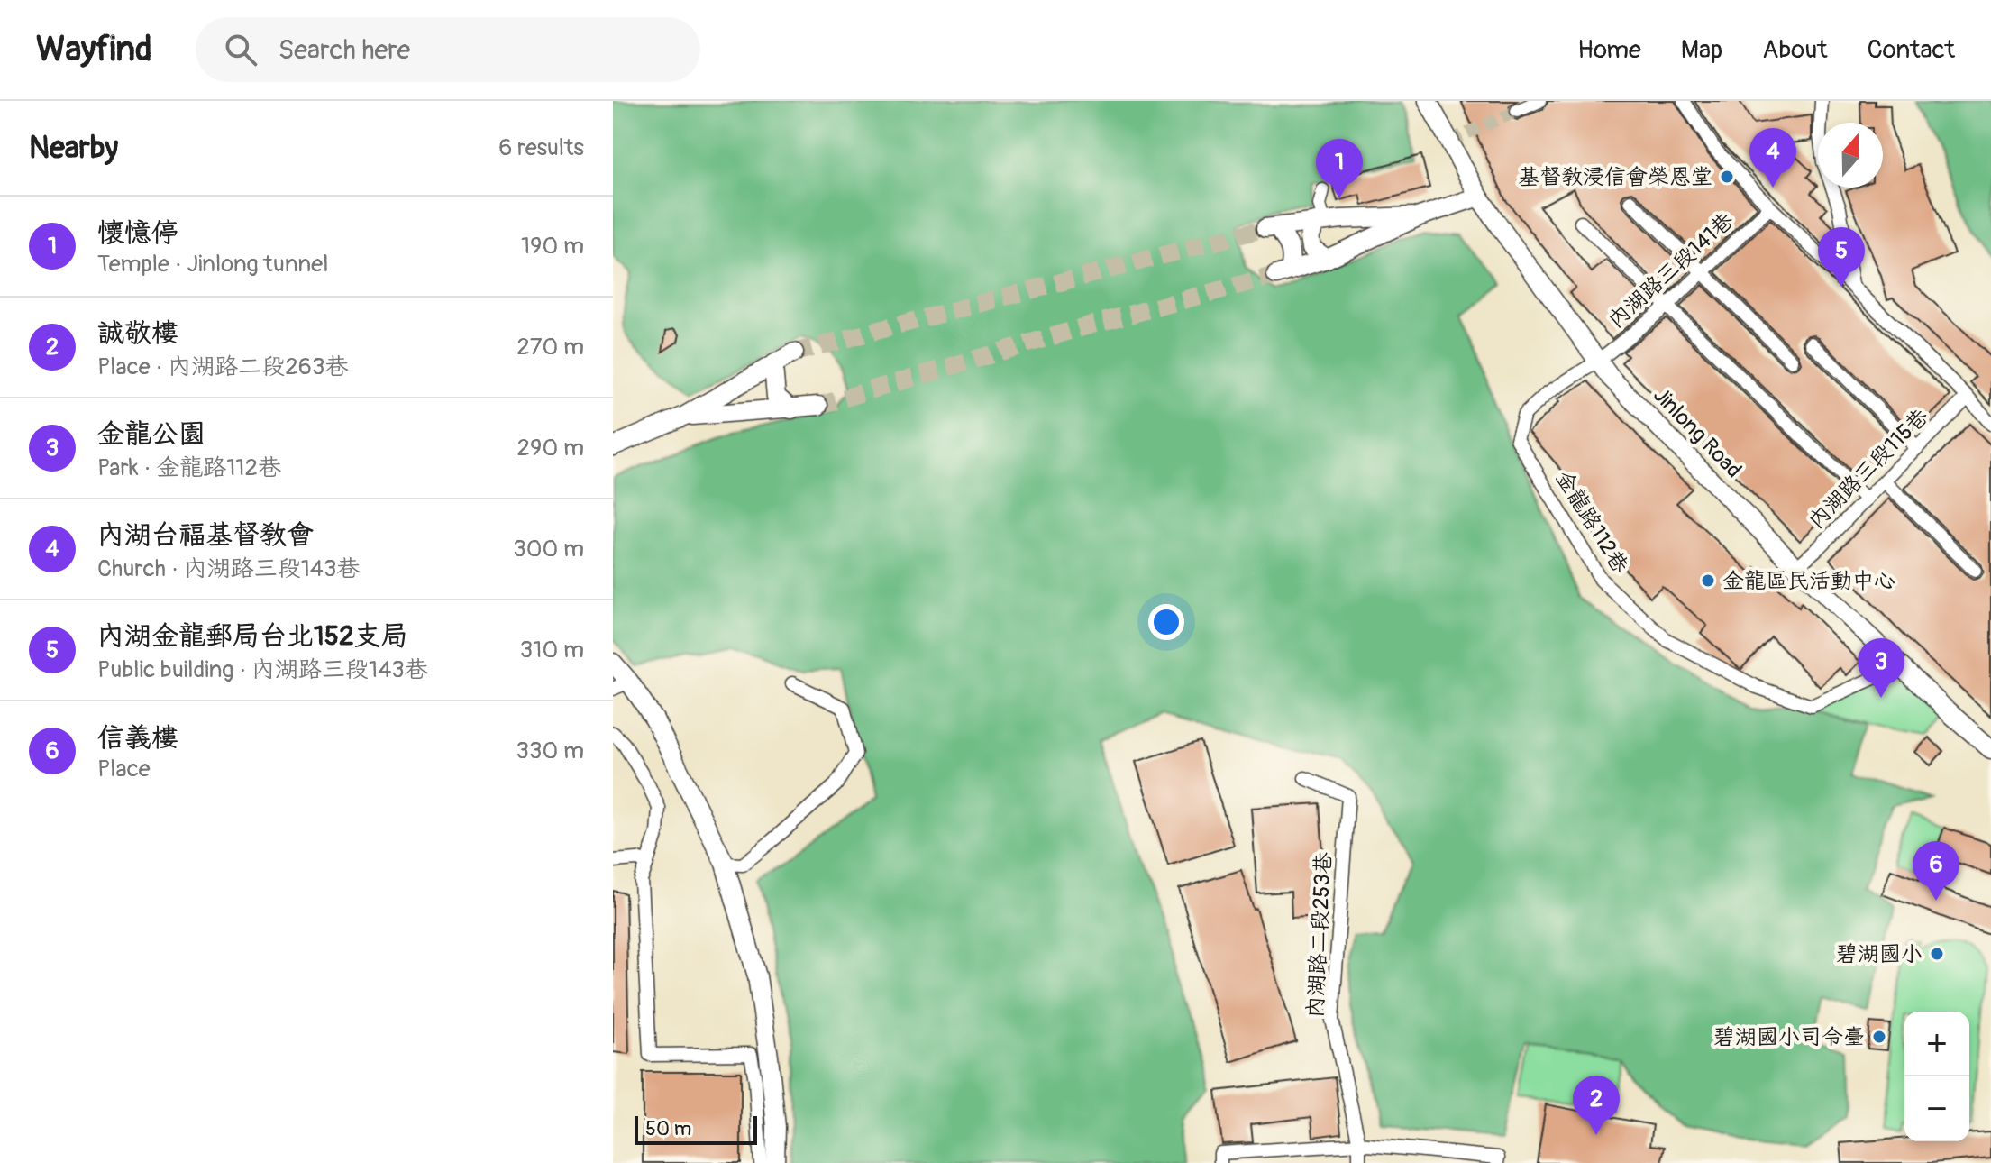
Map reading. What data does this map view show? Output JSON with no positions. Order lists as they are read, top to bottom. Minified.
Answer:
{"streets":{"street":["內湖路三段141巷","Jinlong Road","內湖路三段115巷","金龍路112巷","內湖路二段253巷"]},"crossings":[["內湖路三段141巷","Jinlong Road"],["內湖路三段141巷","金龍路112巷"],["Jinlong Road","內湖路三段115巷"],["Jinlong Road","金龍路112巷"]],"places":["基督教浸信會榮恩堂","金龍區民活動中心","碧湖國小","碧湖國小司令臺"],"scale_bar":"50 m","north":"top","page":{"header":"Wayfind","search":"Search here","nav":["Home","Map","About","Contact"],"heading":["Nearby","6 results"],"pins":["4","1","5","3","6","2"],"list":[{"mark":"1","name":"懷憶停","note":"Temple · Jinlong tunnel","value":"190 m"},{"mark":"2","name":"誠敬樓","note":"Place · 內湖路二段263巷","value":"270 m"},{"mark":"3","name":"金龍公園","note":"Park · 金龍路112巷","value":"290 m"},{"mark":"4","name":"內湖台福基督教會","note":"Church · 內湖路三段143巷","value":"300 m"},{"mark":"5","name":"內湖金龍郵局台北152支局","note":"Public building · 內湖路三段143巷","value":"310 m"},{"mark":"6","name":"信義樓","note":"Place","value":"330 m"}],"map_buttons":["+","−"],"scale":"50 m"}}
